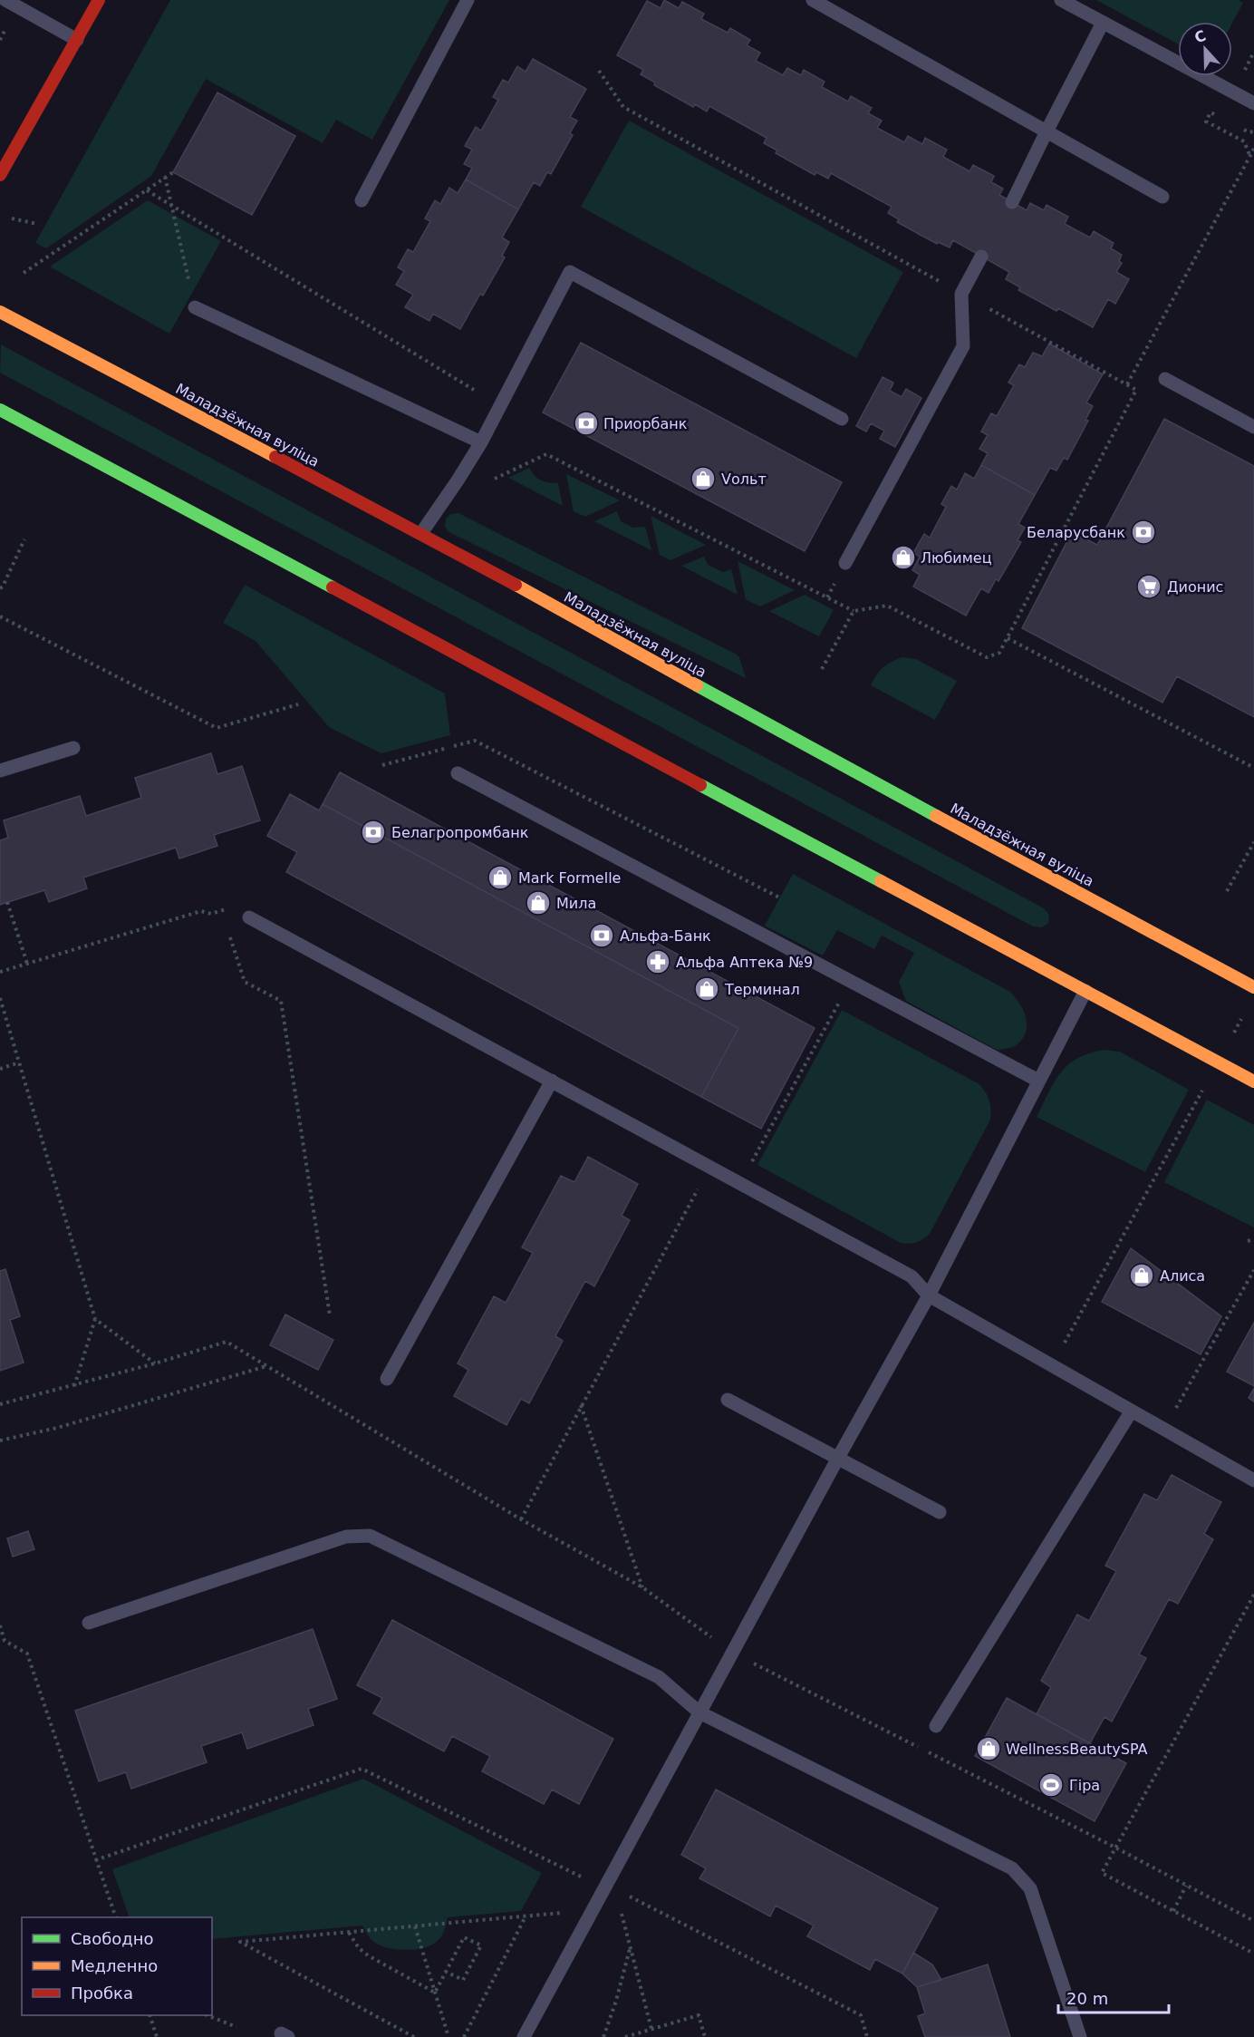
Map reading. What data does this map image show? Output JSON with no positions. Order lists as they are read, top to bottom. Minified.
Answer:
{"streets":{"main road":["Маладзёжная вуліца"]},"places":{"bank":["Приорбанк","Беларусбанк","Белагропромбанк","Альфа-Банк"],"shop":["Vольт","Любимец","Mark Formelle","Мила","Терминал","Алиса","WellnessBeautySPA"],"supermarket":["Дионис"],"pharmacy":["Альфа Аптека №9"],"sports":["Гіра"]},"legend":["Свободно","Медленно","Пробка"],"scale_bar":"20 m","north":"top"}
